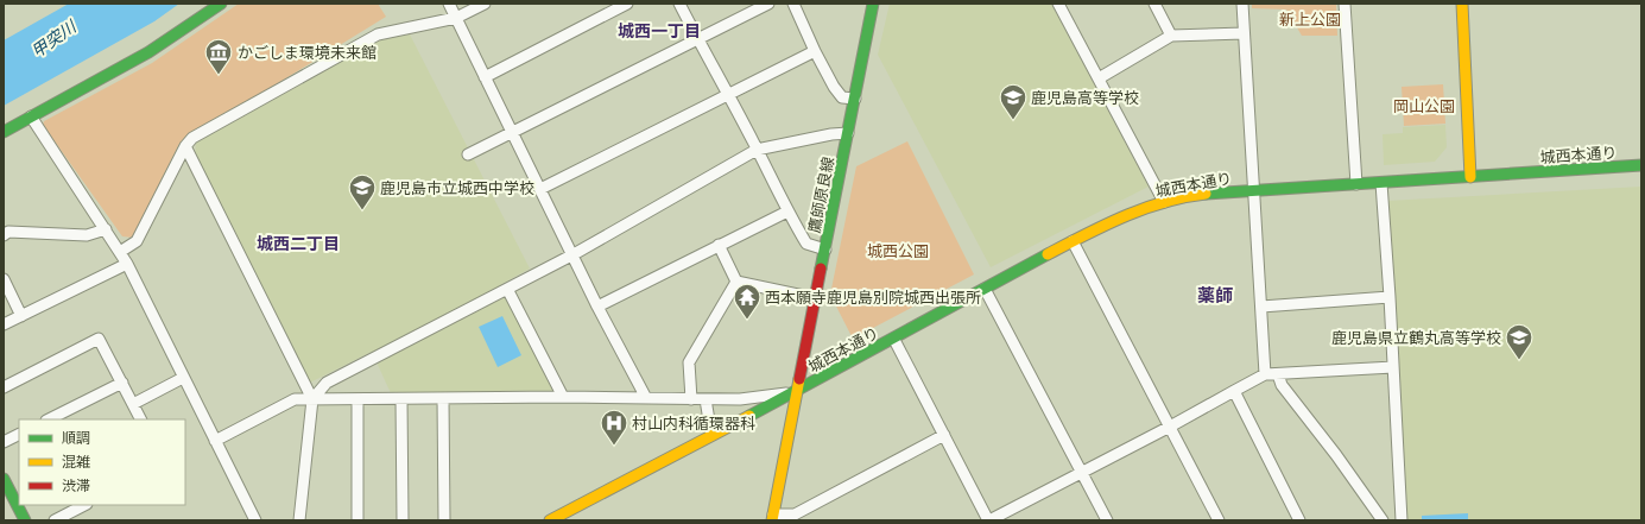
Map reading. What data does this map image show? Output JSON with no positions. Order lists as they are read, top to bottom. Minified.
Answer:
{"streets":{"street":["城西本通り","鷹師原良線"]},"crossings":[["城西本通り","鷹師原良線"]],"districts":["城西一丁目","城西二丁目","薬師"],"water":["甲突川"],"parks":["新上公園","岡山公園","城西公園"],"places":{"museum":["かごしま環境未来館"],"school or university":["鹿児島高等学校","鹿児島市立城西中学校","鹿児島県立鶴丸高等学校"],"temple":["西本願寺鹿児島別院城西出張所"],"hospital":["村山内科循環器科"]},"legend":["順調","混雑","渋滞"]}
